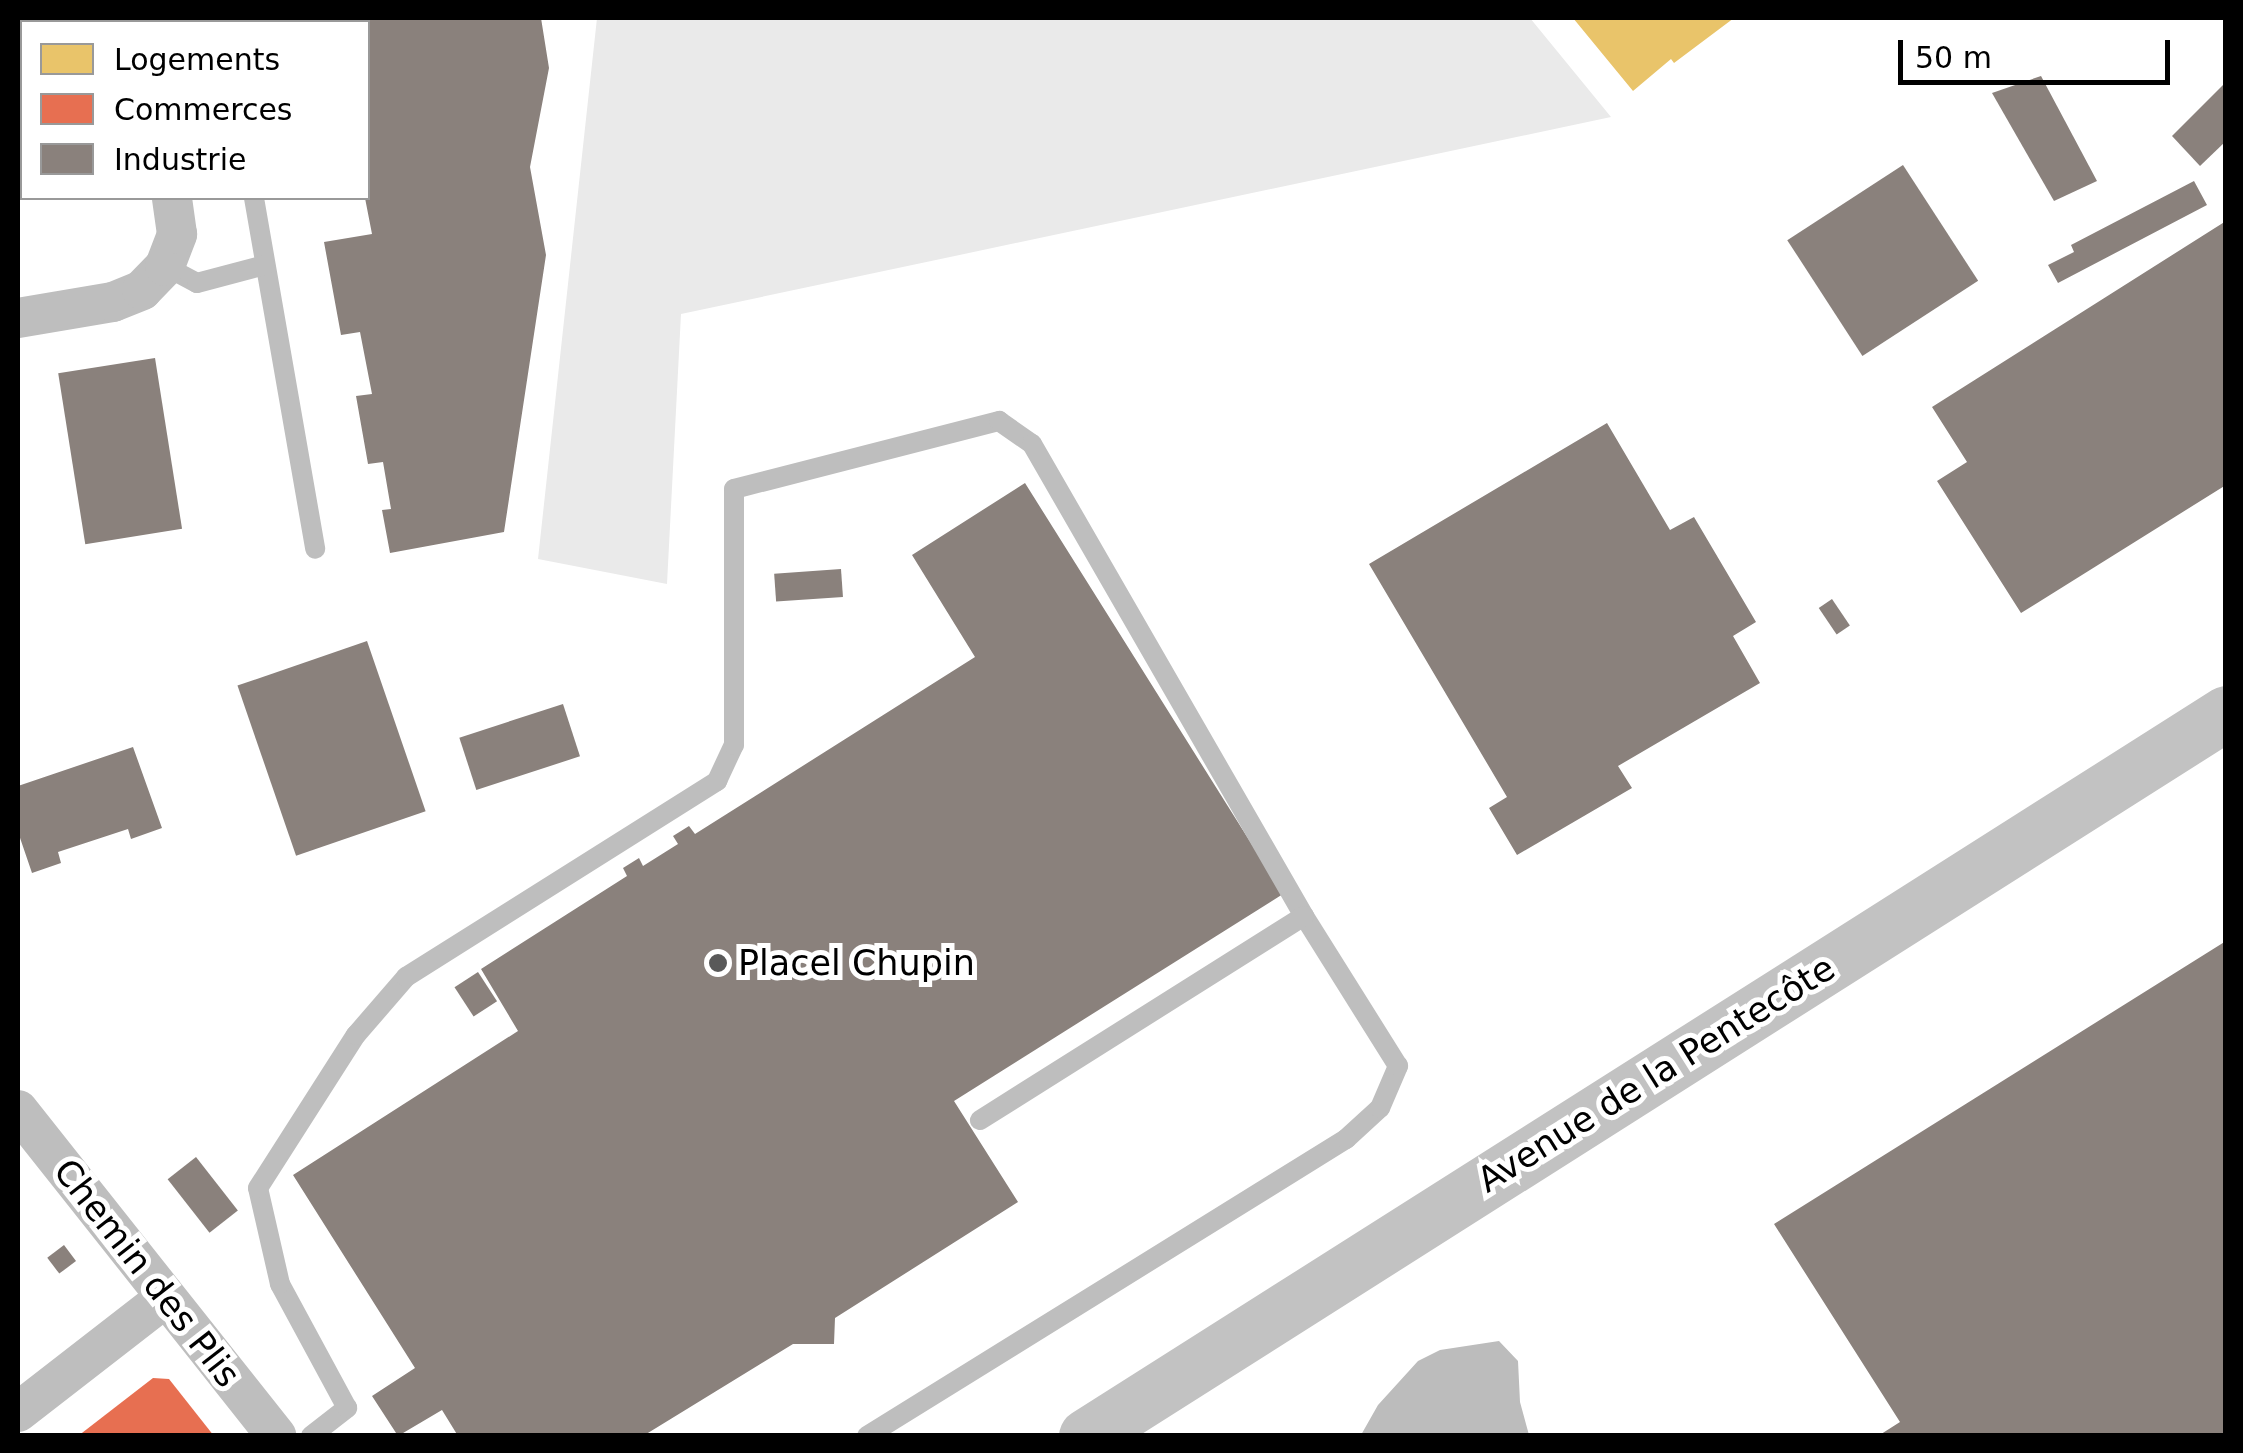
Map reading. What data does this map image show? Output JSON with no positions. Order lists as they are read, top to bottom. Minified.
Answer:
{"streets":{"main road":["Avenue de la Pentecôte"],"street":["Chemin des Plis"]},"places":["Placel Chupin"],"legend":["Logements","Commerces","Industrie"],"scale_bar":"50 m"}
